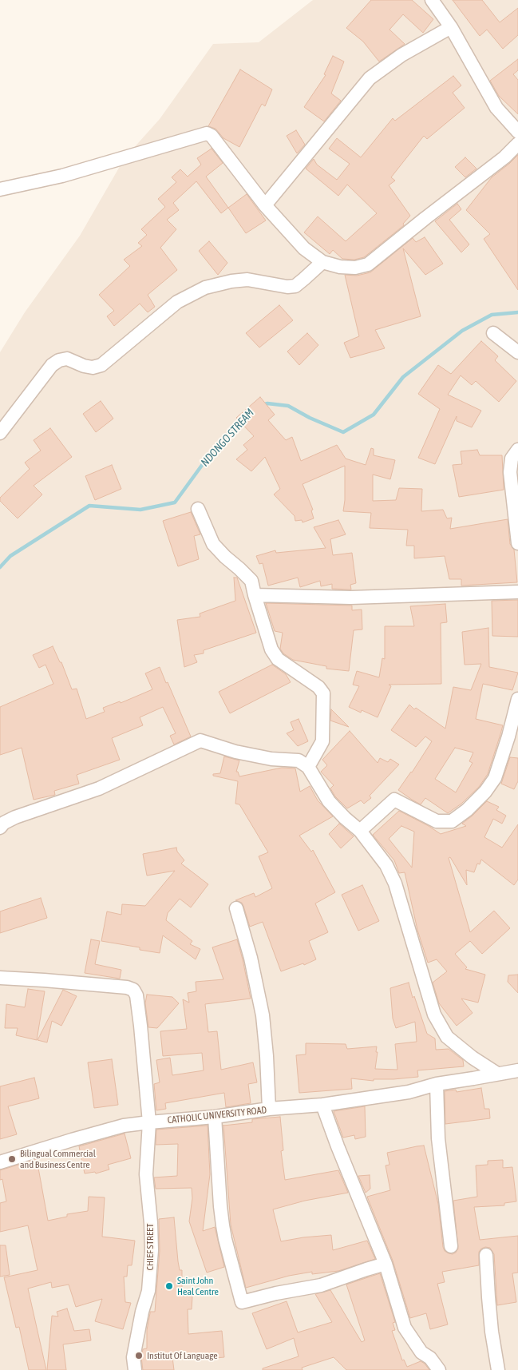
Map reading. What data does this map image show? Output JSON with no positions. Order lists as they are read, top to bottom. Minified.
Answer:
{"streets":{"street":["CATHOLIC UNIVERSITY ROAD","CHIEF STREET"]},"crossings":[["CATHOLIC UNIVERSITY ROAD","CHIEF STREET"]],"water":["NDONGO STREAM"],"places":["Bilingual Commercial and Business Centre","Saint John Heal Centre","Institut Of Language"]}
